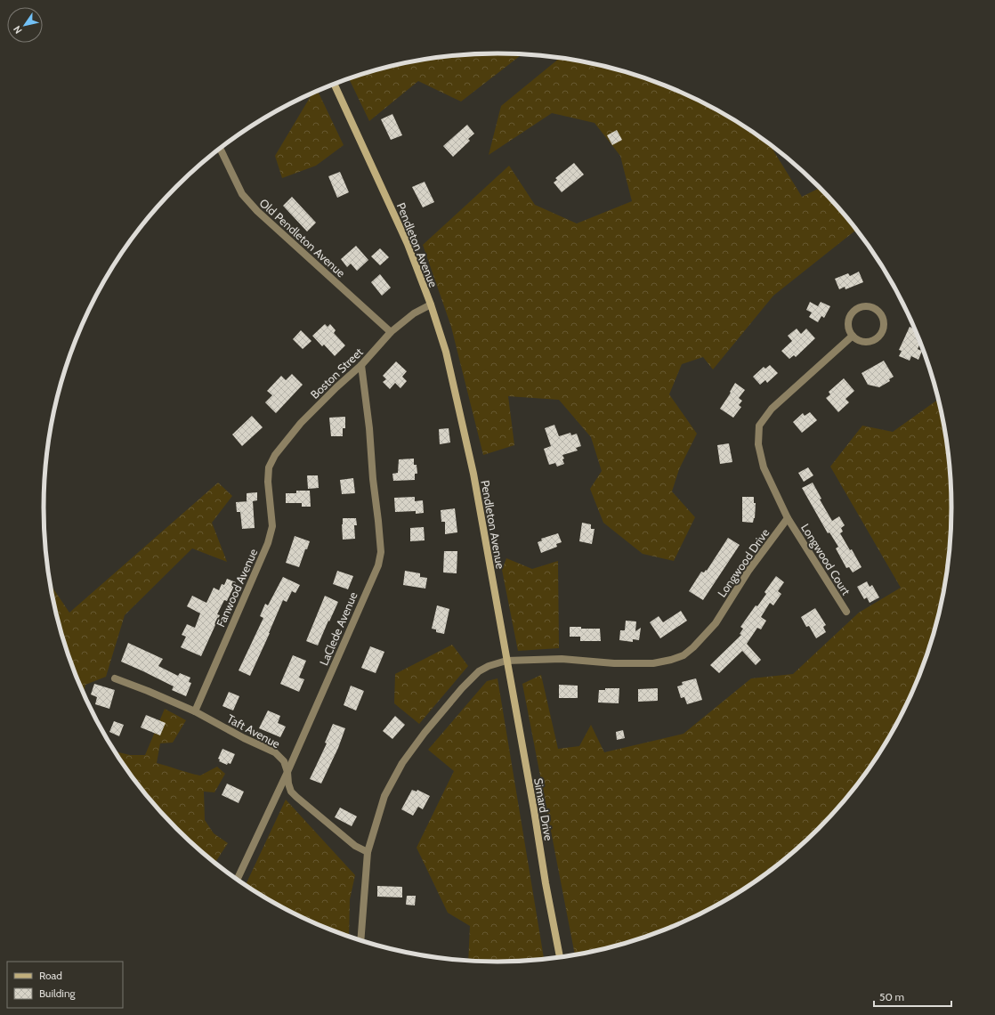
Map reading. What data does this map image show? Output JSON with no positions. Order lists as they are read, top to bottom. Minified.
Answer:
{"streets":{"street":["Old Pendleton Avenue","Pendleton Avenue","Boston Street","Longwood Court","Longwood Drive","Fanwood Avenue","LaClede Avenue","Taft Avenue","Simard Drive"]},"crossings":[["Old Pendleton Avenue","Boston Street"],["Pendleton Avenue","Boston Street"],["Pendleton Avenue","Longwood Drive"],["Pendleton Avenue","Simard Drive"],["Boston Street","Fanwood Avenue"],["Boston Street","LaClede Avenue"],["Longwood Court","Longwood Drive"],["Longwood Drive","Simard Drive"],["Fanwood Avenue","Taft Avenue"],["LaClede Avenue","Taft Avenue"]],"legend":["Road","Building"],"scale_bar":"50 m","north":"bottom left"}
